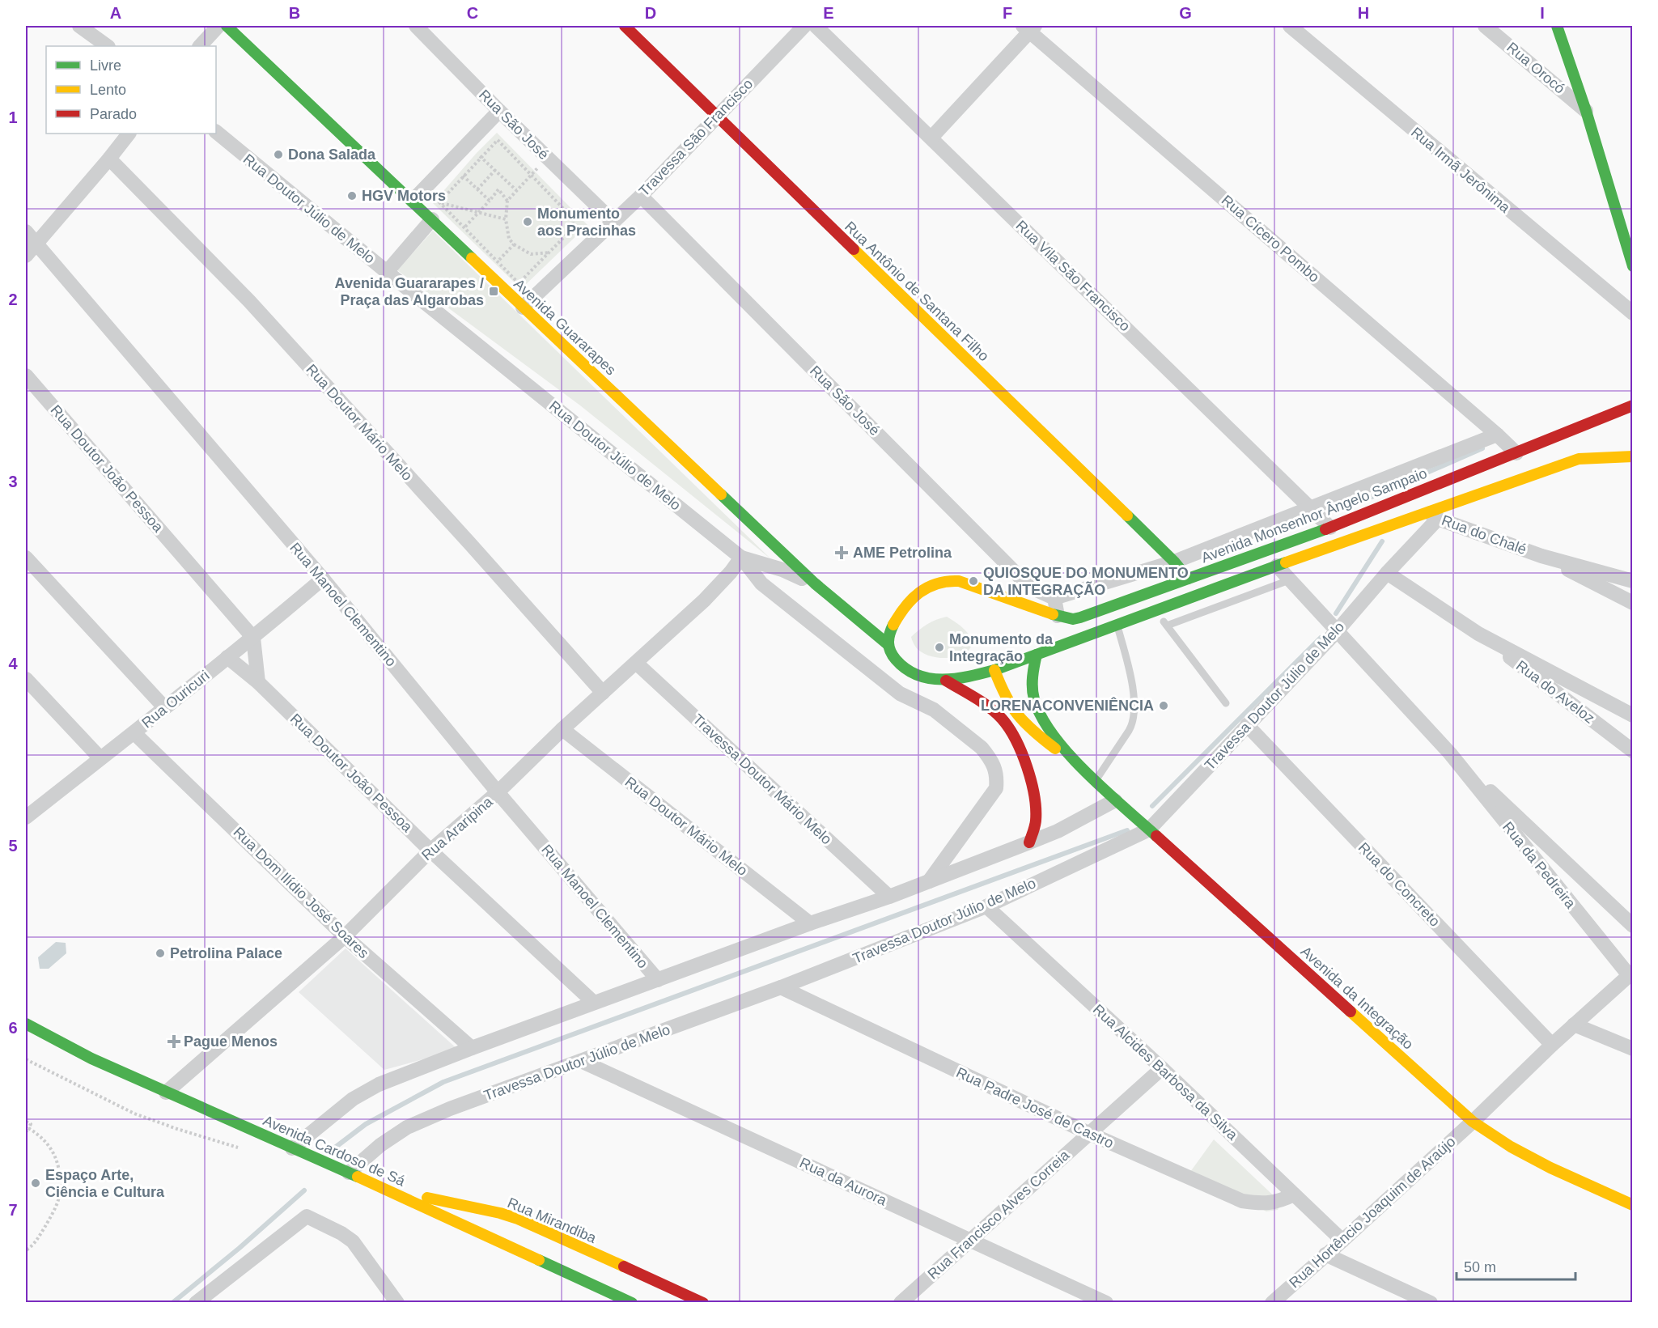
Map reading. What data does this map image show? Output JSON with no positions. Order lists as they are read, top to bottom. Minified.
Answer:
{"streets":{"main road":["Rua Antônio de Santana Filho","Avenida Guararapes","Avenida Monsenhor Ângelo Sampaio","Avenida da Integração","Avenida Cardoso de Sá","Rua Mirandiba"],"street":["Rua Orocó","Rua São José","Travessa São Francisco","Rua Irmã Jerônima","Rua Doutor Júlio de Melo","Rua Cícero Pombo","Rua Vila São Francisco","Rua Doutor Mário Melo","Rua Doutor João Pessoa","Rua do Chalé","Rua Manoel Clementino","Rua do Aveloz","Travessa Doutor Júlio de Melo","Rua Ouricuri","Travessa Doutor Mário Melo","Rua Araripina","Rua da Pedreira","Rua do Concreto","Rua Dom Ilídio José Soares","Rua Alcides Barbosa da Silva","Rua Padre José de Castro","Rua da Aurora","Rua Hortêncio Joaquim de Araújo","Rua Francisco Alves Correia"]},"crossings":[["Rua São José","Travessa São Francisco"],["Travessa São Francisco","Rua Antônio de Santana Filho"],["Travessa São Francisco","Avenida Guararapes"],["Rua Doutor Júlio de Melo","Rua Araripina"],["Rua Cícero Pombo","Avenida Monsenhor Ângelo Sampaio"],["Rua Vila São Francisco","Avenida Monsenhor Ângelo Sampaio"],["Rua Antônio de Santana Filho","Avenida Monsenhor Ângelo Sampaio"],["Avenida Guararapes","Avenida Monsenhor Ângelo Sampaio"],["Rua Doutor Mário Melo","Rua Araripina"],["Rua Doutor João Pessoa","Rua Ouricuri"],["Rua Doutor João Pessoa","Rua Araripina"],["Rua do Chalé","Travessa Doutor Júlio de Melo"],["Rua Manoel Clementino","Rua Ouricuri"],["Rua Manoel Clementino","Rua Araripina"],["Rua do Aveloz","Travessa Doutor Júlio de Melo"],["Travessa Doutor Júlio de Melo","Rua da Pedreira"],["Travessa Doutor Júlio de Melo","Rua do Concreto"],["Travessa Doutor Júlio de Melo","Avenida da Integração"],["Travessa Doutor Júlio de Melo","Rua Alcides Barbosa da Silva"],["Travessa Doutor Júlio de Melo","Rua Padre José de Castro"],["Travessa Doutor Júlio de Melo","Avenida Cardoso de Sá"],["Travessa Doutor Júlio de Melo","Rua da Aurora"],["Rua Ouricuri","Rua Dom Ilídio José Soares"],["Travessa Doutor Mário Melo","Rua Araripina"],["Rua Araripina","Rua Dom Ilídio José Soares"],["Rua Araripina","Avenida Cardoso de Sá"],["Rua da Pedreira","Rua Hortêncio Joaquim de Araújo"],["Rua do Concreto","Rua Hortêncio Joaquim de Araújo"],["Avenida da Integração","Rua Hortêncio Joaquim de Araújo"],["Rua Alcides Barbosa da Silva","Rua Padre José de Castro"],["Rua Alcides Barbosa da Silva","Rua Hortêncio Joaquim de Araújo"],["Rua Alcides Barbosa da Silva","Rua Francisco Alves Correia"],["Rua Padre José de Castro","Rua Francisco Alves Correia"],["Avenida Cardoso de Sá","Rua Mirandiba"],["Rua da Aurora","Rua Francisco Alves Correia"]],"places":{"other":["Dona Salada","HGV Motors","Monumento aos Pracinhas","QUIOSQUE DO MONUMENTO DA INTEGRAÇÃO","Monumento da Integração","LORENACONVENIÊNCIA","Petrolina Palace","Espaço Arte, Ciência e Cultura"],"transit":["Avenida Guararapes / Praça das Algarobas"],"health":["AME Petrolina","Pague Menos"]},"legend":["Livre","Lento","Parado"],"scale_bar":"50 m","grid":{"columns":["A","B","C","D","E","F","G","H","I"],"rows":["1","2","3","4","5","6","7"]}}
